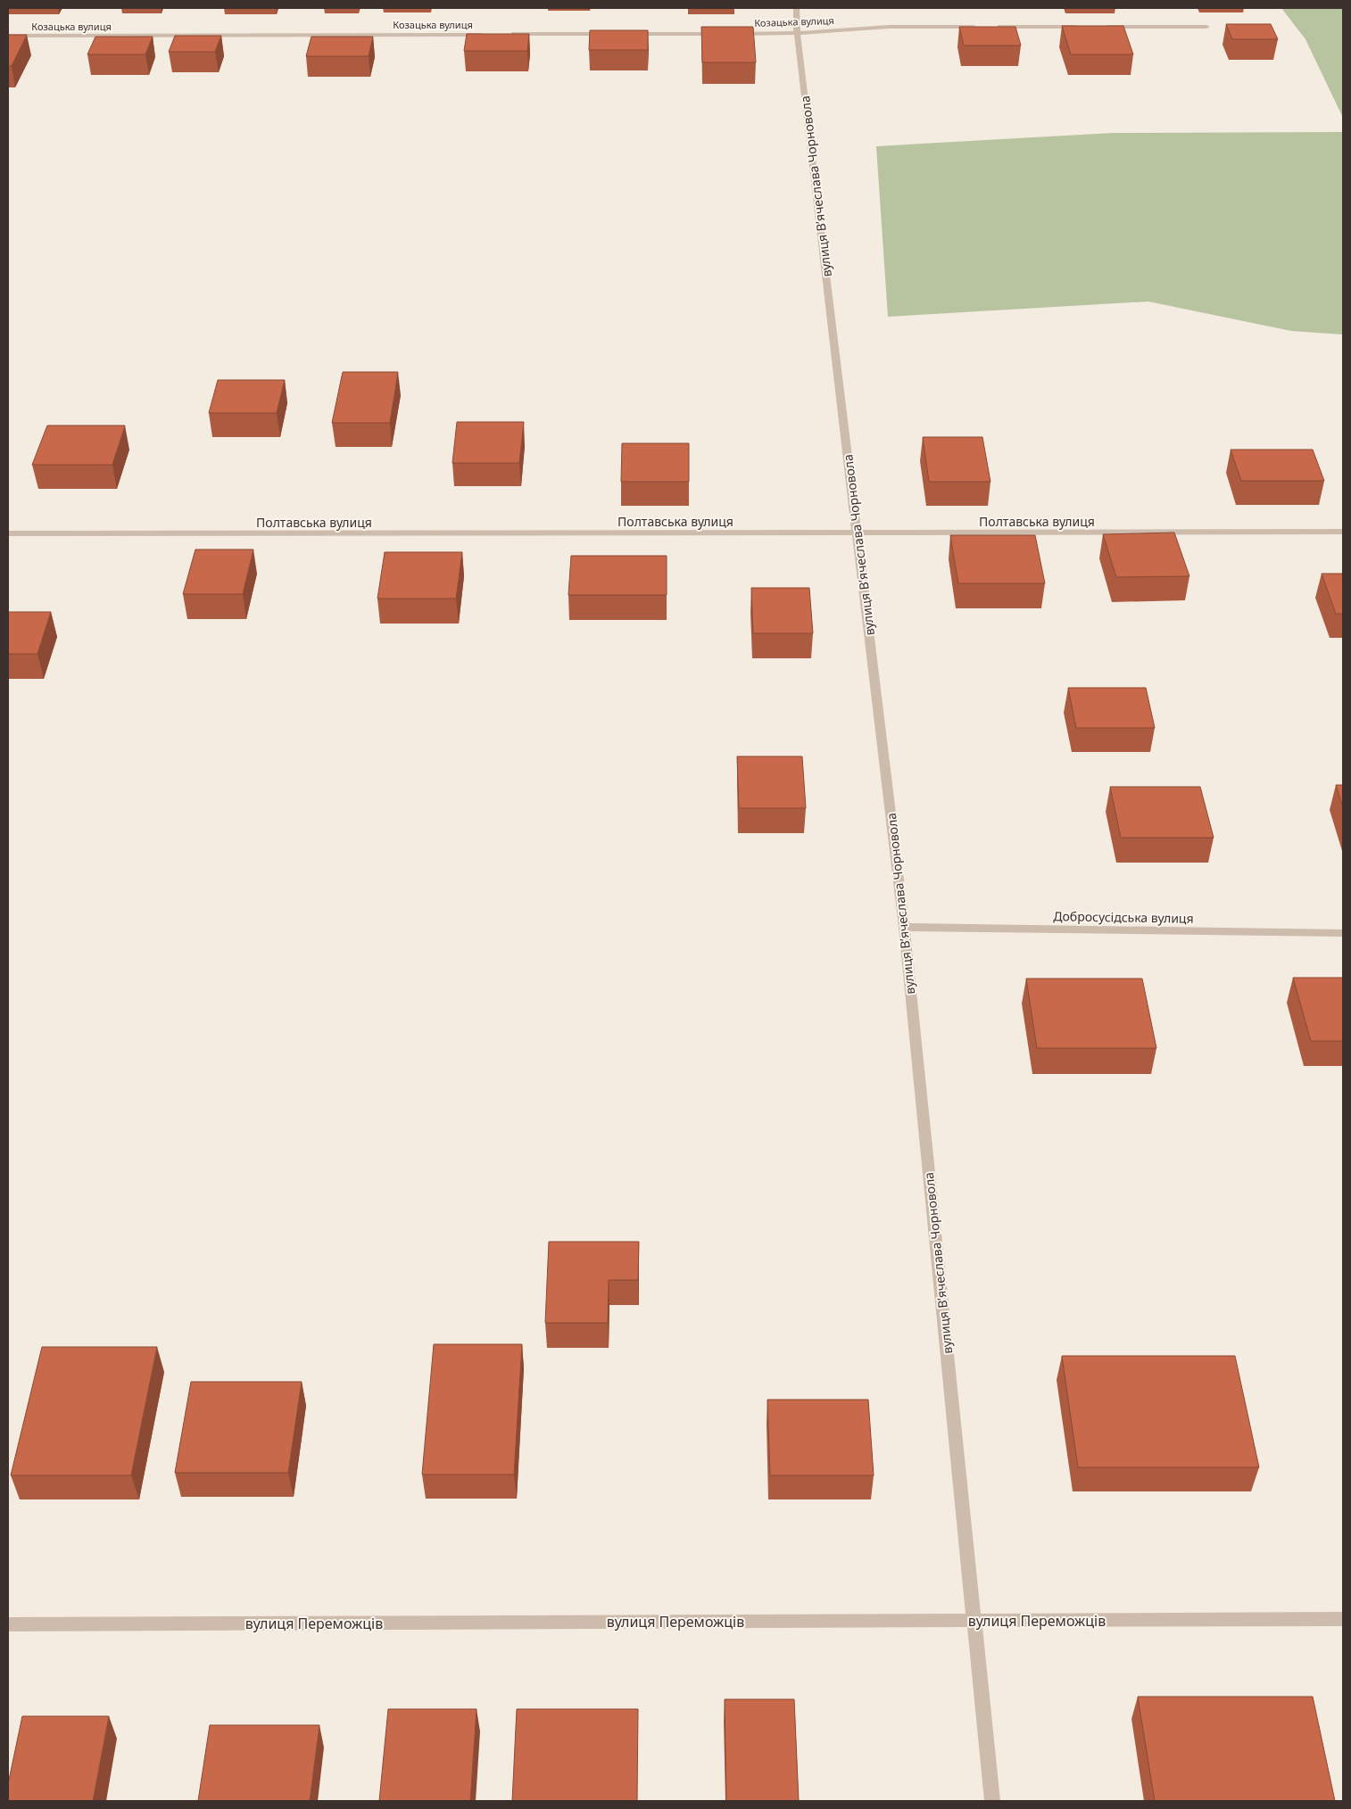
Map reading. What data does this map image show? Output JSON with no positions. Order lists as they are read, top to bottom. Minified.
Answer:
{"streets":{"street":["Козацька вулиця","вулиця Вʼячеслава Чорновола","Полтавська вулиця","Добросусідська вулиця","вулиця Переможців"]},"crossings":[["Козацька вулиця","вулиця Вʼячеслава Чорновола"],["вулиця Вʼячеслава Чорновола","Полтавська вулиця"],["вулиця Вʼячеслава Чорновола","Добросусідська вулиця"],["вулиця Вʼячеслава Чорновола","вулиця Переможців"]]}
